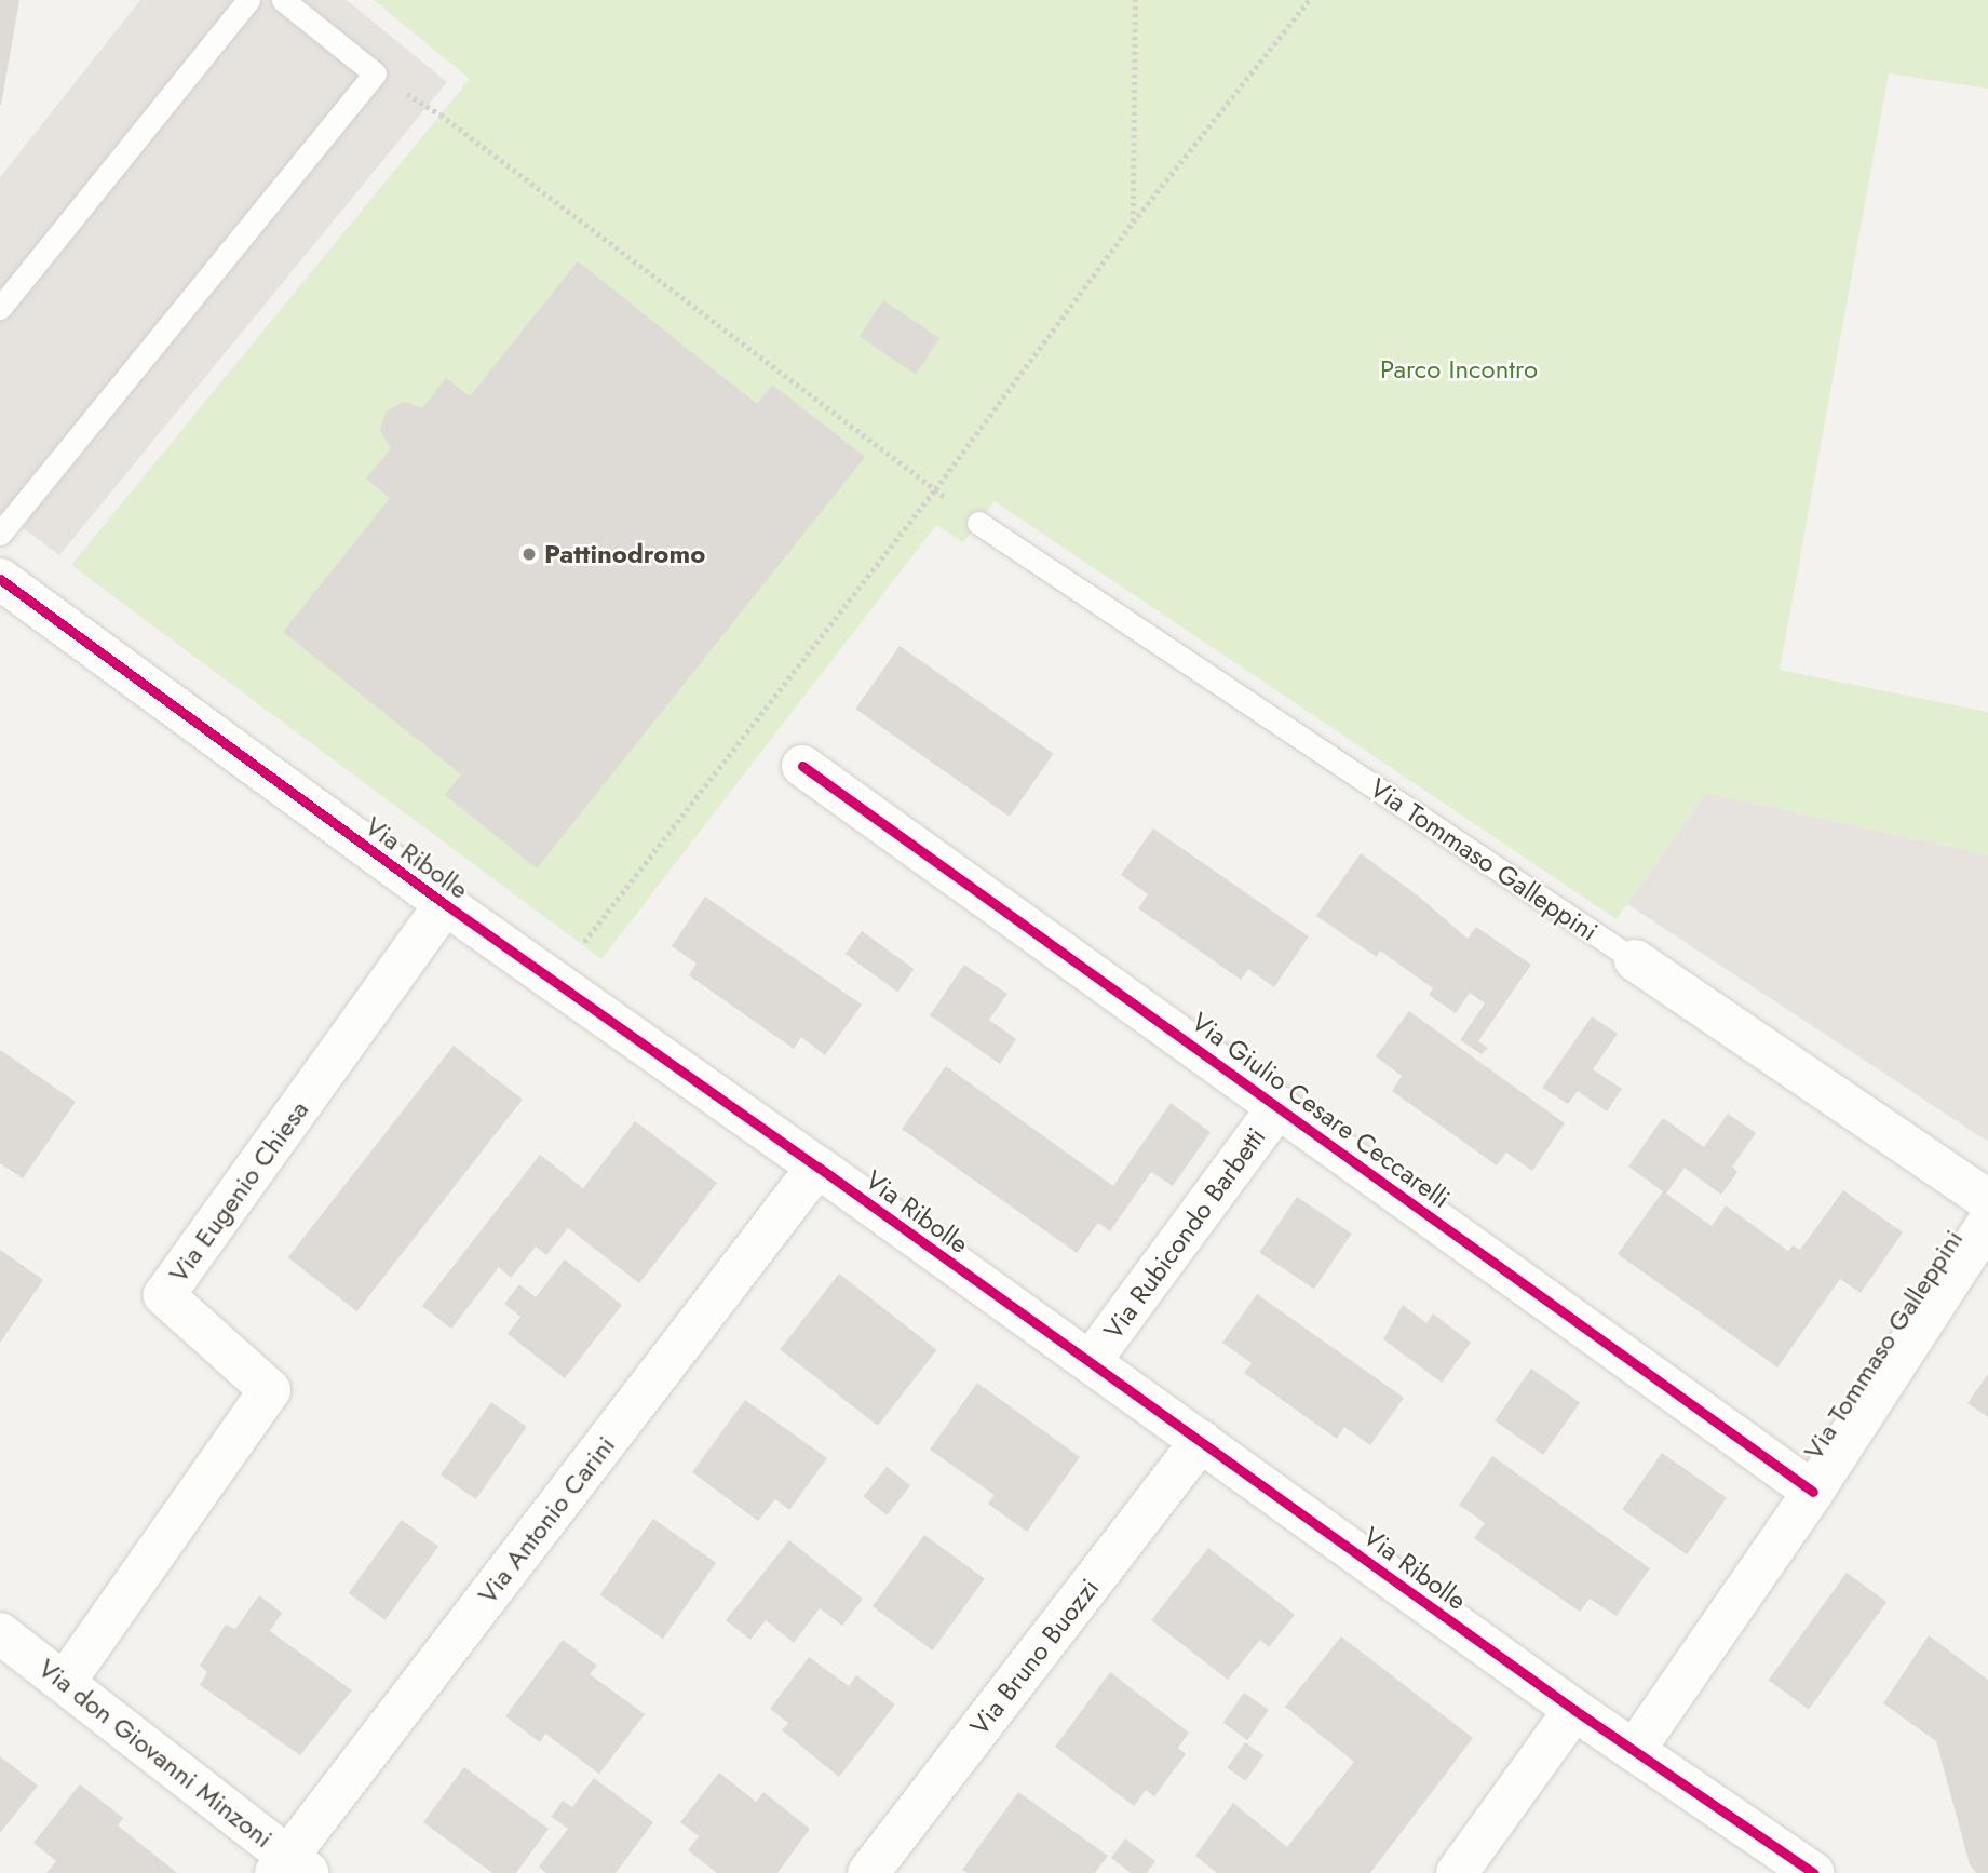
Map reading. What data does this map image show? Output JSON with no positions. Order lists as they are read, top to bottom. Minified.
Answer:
{"streets":{"street":["Via Ribolle","Via Tommaso Galleppini","Via Giulio Cesare Ceccarelli","Via Eugenio Chiesa","Via Rubicondo Barbetti","Via Antonio Carini","Via Bruno Buozzi","Via don Giovanni Minzoni"]},"crossings":[["Via Ribolle","Via Tommaso Galleppini"],["Via Ribolle","Via Eugenio Chiesa"],["Via Ribolle","Via Rubicondo Barbetti"],["Via Ribolle","Via Antonio Carini"],["Via Ribolle","Via Bruno Buozzi"],["Via Tommaso Galleppini","Via Giulio Cesare Ceccarelli"],["Via Giulio Cesare Ceccarelli","Via Rubicondo Barbetti"],["Via Eugenio Chiesa","Via don Giovanni Minzoni"],["Via Antonio Carini","Via don Giovanni Minzoni"]],"parks":["Parco Incontro"],"places":["Pattinodromo"]}
